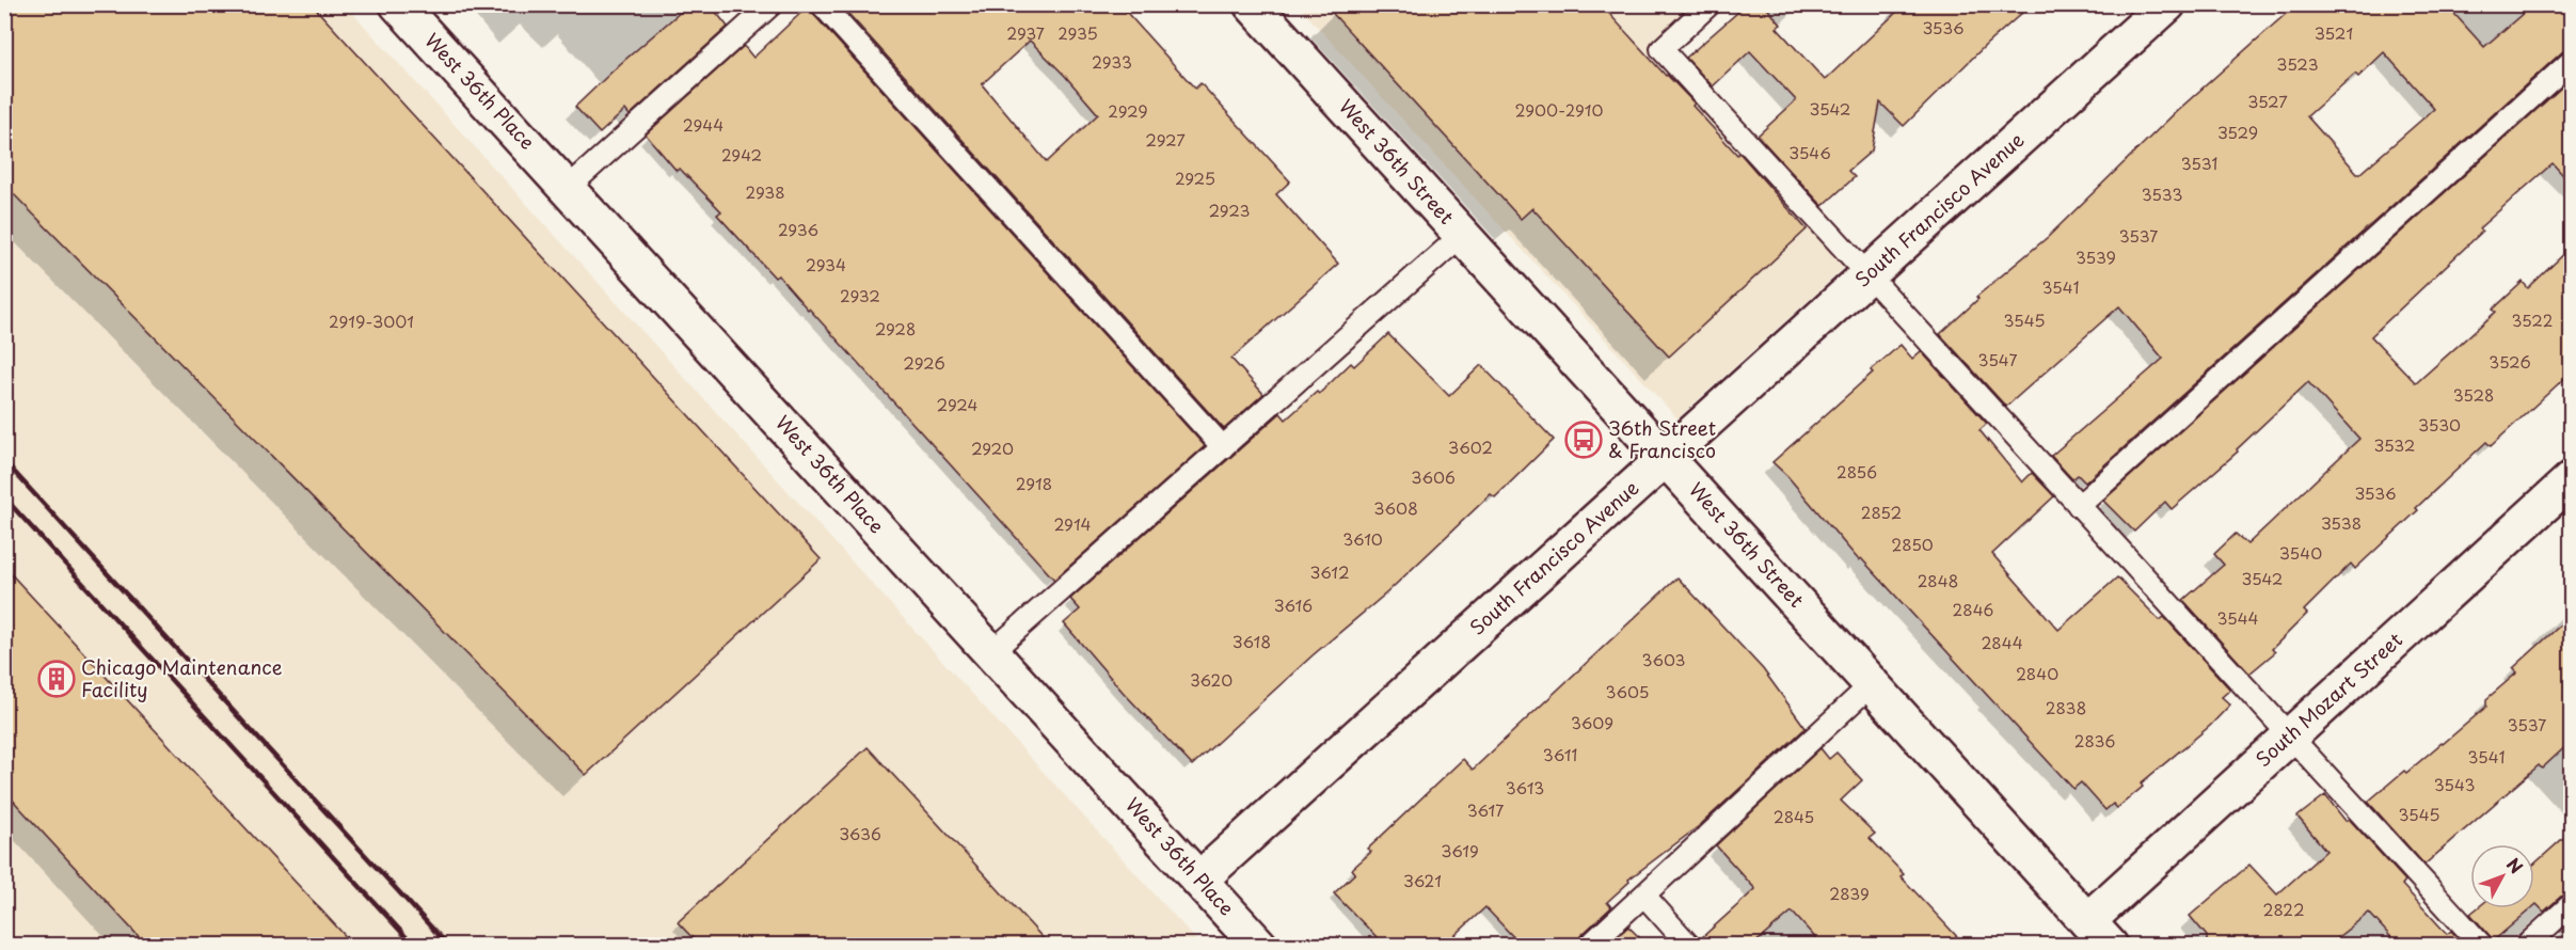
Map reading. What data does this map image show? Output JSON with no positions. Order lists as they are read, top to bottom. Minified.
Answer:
{"streets":{"street":["West 36th Place","West 36th Street","South Francisco Avenue","South Mozart Street"]},"crossings":[["West 36th Place","South Francisco Avenue"],["West 36th Street","South Francisco Avenue"],["West 36th Street","South Mozart Street"]],"places":{"bus stop":["36th Street & Francisco"],"building":["Chicago Maintenance Facility"]},"house_numbers":["3536","2937","2935","3521","2933","3523","3527","3542","2900-2910","2929","2944","3529","2927","3546","2942","3531","2925","2938","3533","2923","2936","3537","3539","2934","3541","2932","3545","3522","2919-3001","2928","3547","3526","2926","3528","2924","3530","3532","3602","2920","2856","3606","2918","3536","3608","2852","3538","2914","3610","2850","3540","3612","3542","2848","3616","2846","3544","3618","2844","3603","2840","3620","3605","2838","3609","3537","2836","3611","3541","3543","3613","3617","3545","2845","3636","3619","3621","2839","2822"],"north":"top right"}
